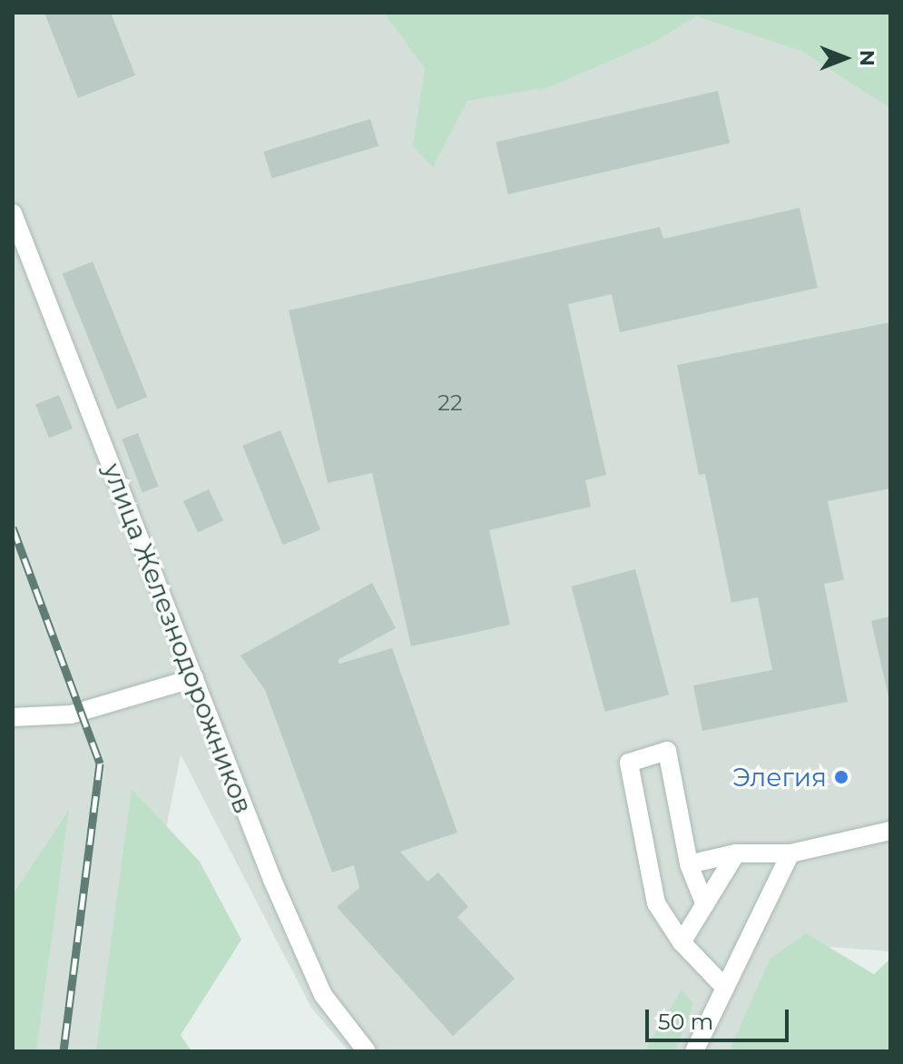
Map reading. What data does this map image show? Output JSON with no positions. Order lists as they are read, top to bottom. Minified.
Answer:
{"streets":{"street":["улица Железнодорожников"]},"places":["Элегия"],"house_numbers":["22"],"scale_bar":"50 m","north":"right"}
